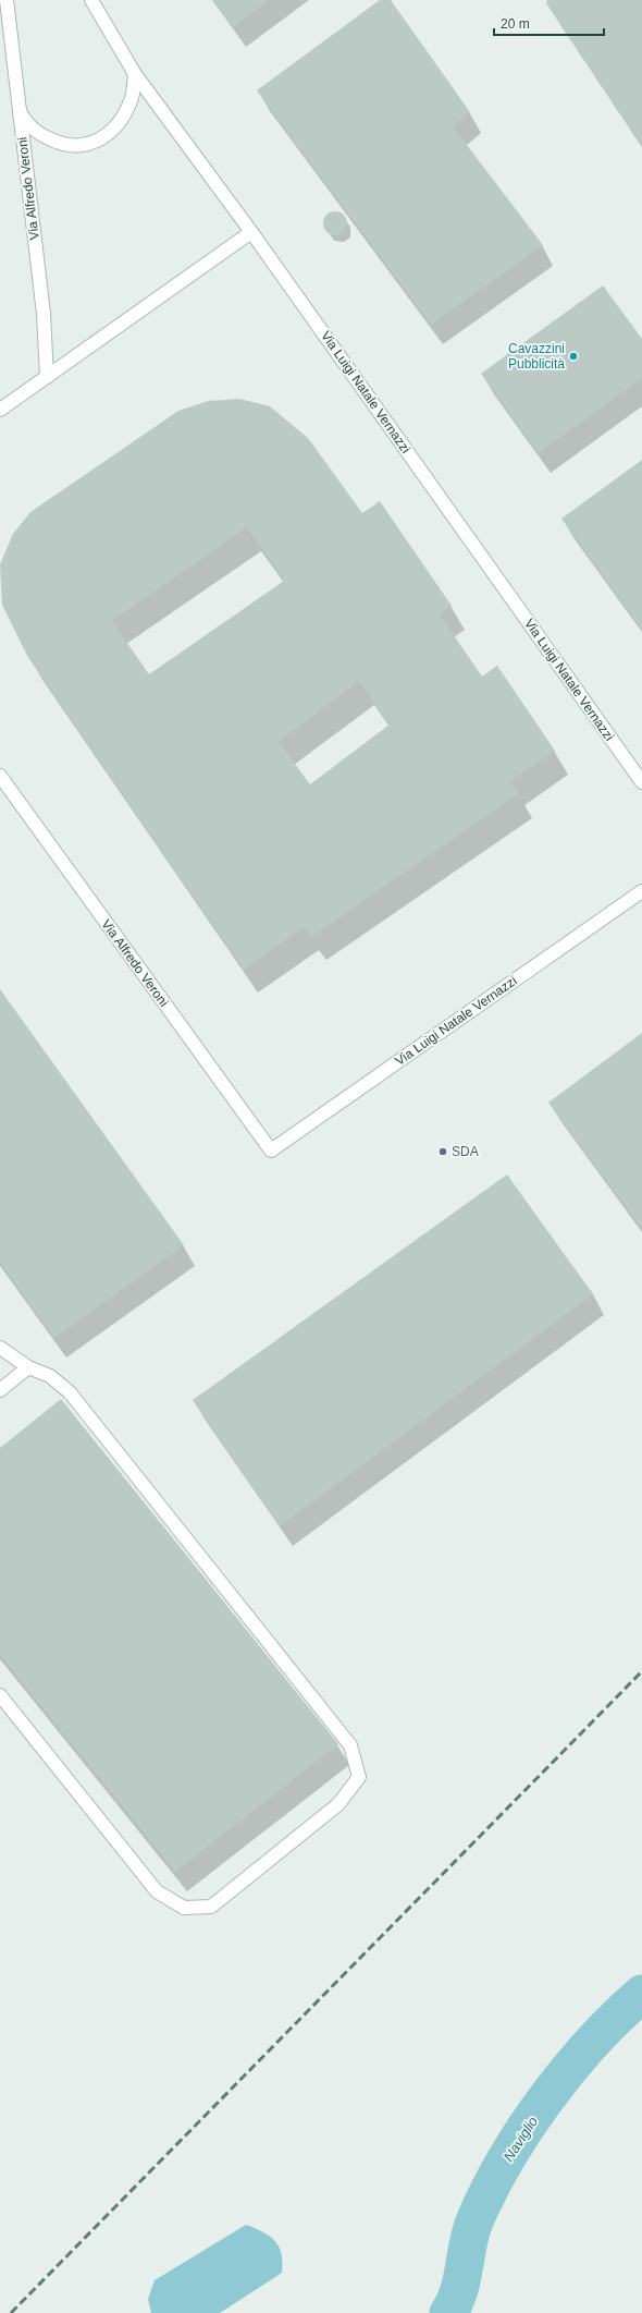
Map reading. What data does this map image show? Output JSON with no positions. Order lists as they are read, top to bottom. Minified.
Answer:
{"streets":{"street":["Via Alfredo Veroni","Via Luigi Natale Vernazzi"]},"crossings":[["Via Alfredo Veroni","Via Luigi Natale Vernazzi"]],"water":["Naviglio"],"places":["Cavazzini Pubblicità","SDA"],"scale_bar":"20 m"}
